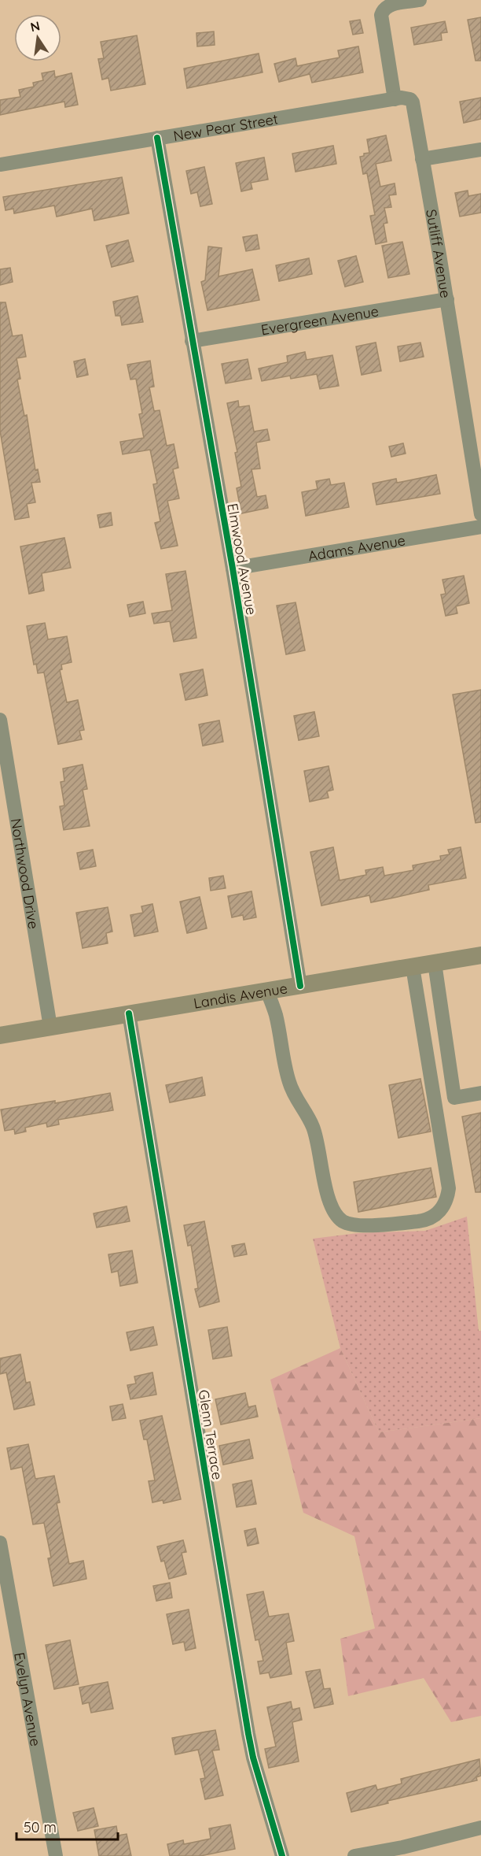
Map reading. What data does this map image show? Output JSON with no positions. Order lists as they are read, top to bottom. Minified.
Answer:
{"streets":{"main road":["Landis Avenue"],"street":["New Pear Street","Sutliff Avenue","Evergreen Avenue","Adams Avenue","Elmwood Avenue","Northwood Drive","Glenn Terrace","Evelyn Avenue"]},"crossings":[["New Pear Street","Sutliff Avenue"],["New Pear Street","Elmwood Avenue"],["Sutliff Avenue","Evergreen Avenue"],["Evergreen Avenue","Elmwood Avenue"],["Adams Avenue","Elmwood Avenue"],["Elmwood Avenue","Landis Avenue"],["Northwood Drive","Landis Avenue"],["Landis Avenue","Glenn Terrace"]],"scale_bar":"50 m","north":"top"}
